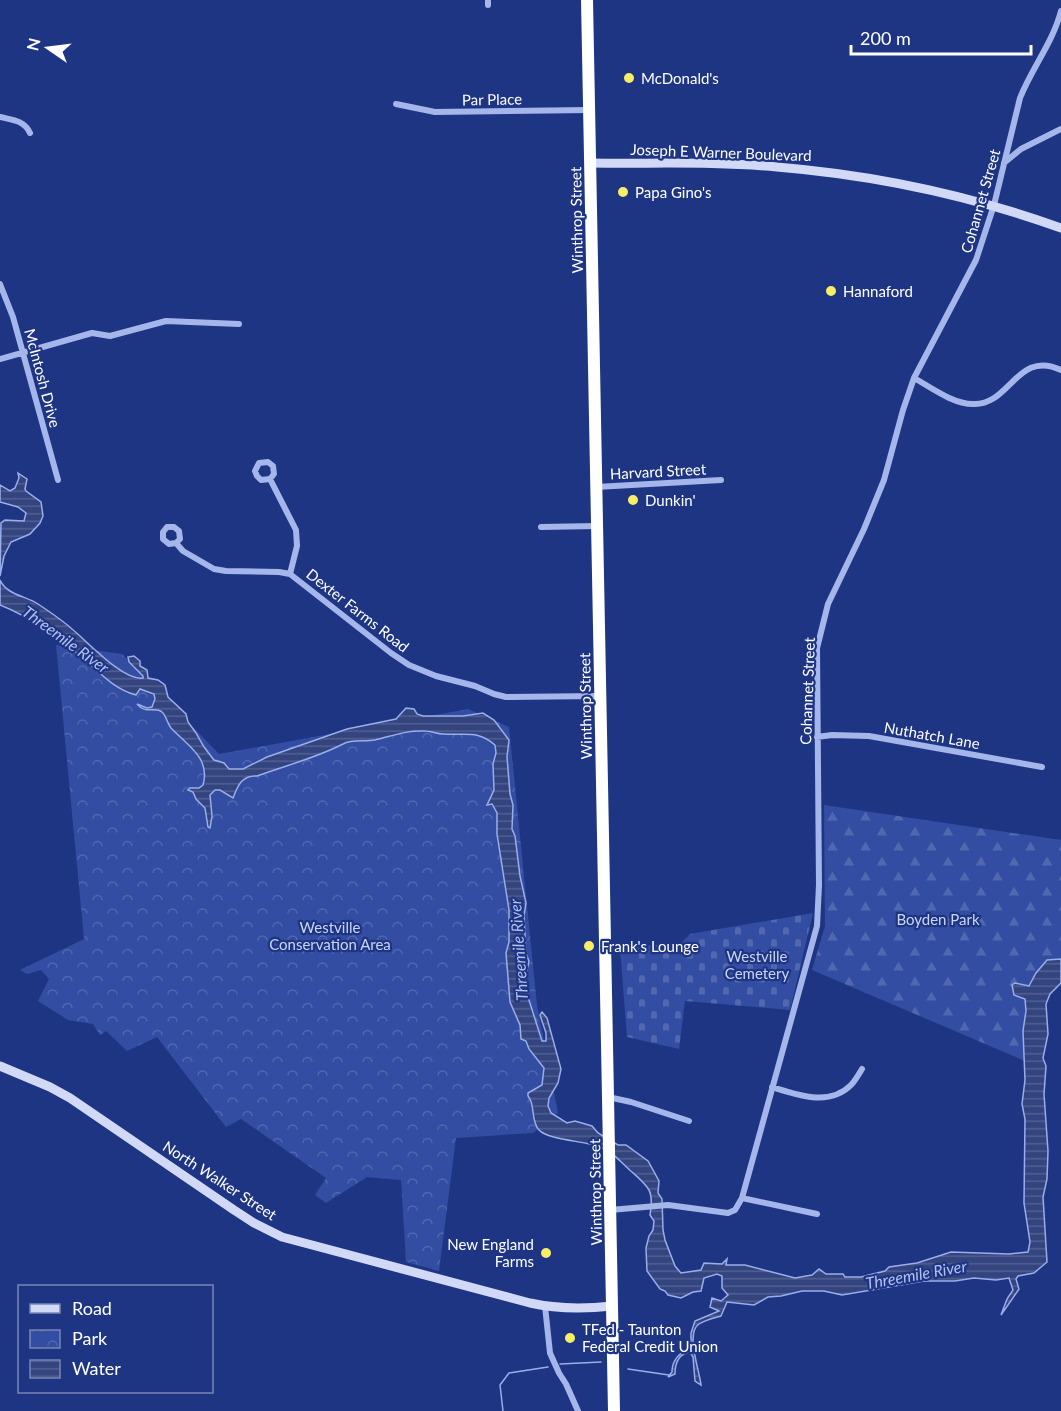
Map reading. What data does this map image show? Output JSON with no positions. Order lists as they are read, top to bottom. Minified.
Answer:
{"streets":{"highway":["Winthrop Street"],"main road":["Joseph E Warner Boulevard","North Walker Street"],"street":["Par Place","Cohannet Street","McIntosh Drive","Harvard Street","Dexter Farms Road","Nuthatch Lane"]},"crossings":[["Par Place","Winthrop Street"],["Joseph E Warner Boulevard","Cohannet Street"],["Joseph E Warner Boulevard","Winthrop Street"],["Cohannet Street","Nuthatch Lane"],["Winthrop Street","Harvard Street"],["Winthrop Street","Dexter Farms Road"],["Winthrop Street","North Walker Street"]],"water":["Threemile River"],"parks":["Boyden Park","Westville Conservation Area","Westville Cemetery"],"places":["McDonald's","Papa Gino's","Hannaford","Dunkin'","Frank's Lounge","New England Farms","TFed - Taunton Federal Credit Union"],"legend":["Road","Park","Water"],"scale_bar":"200 m","north":"left"}
